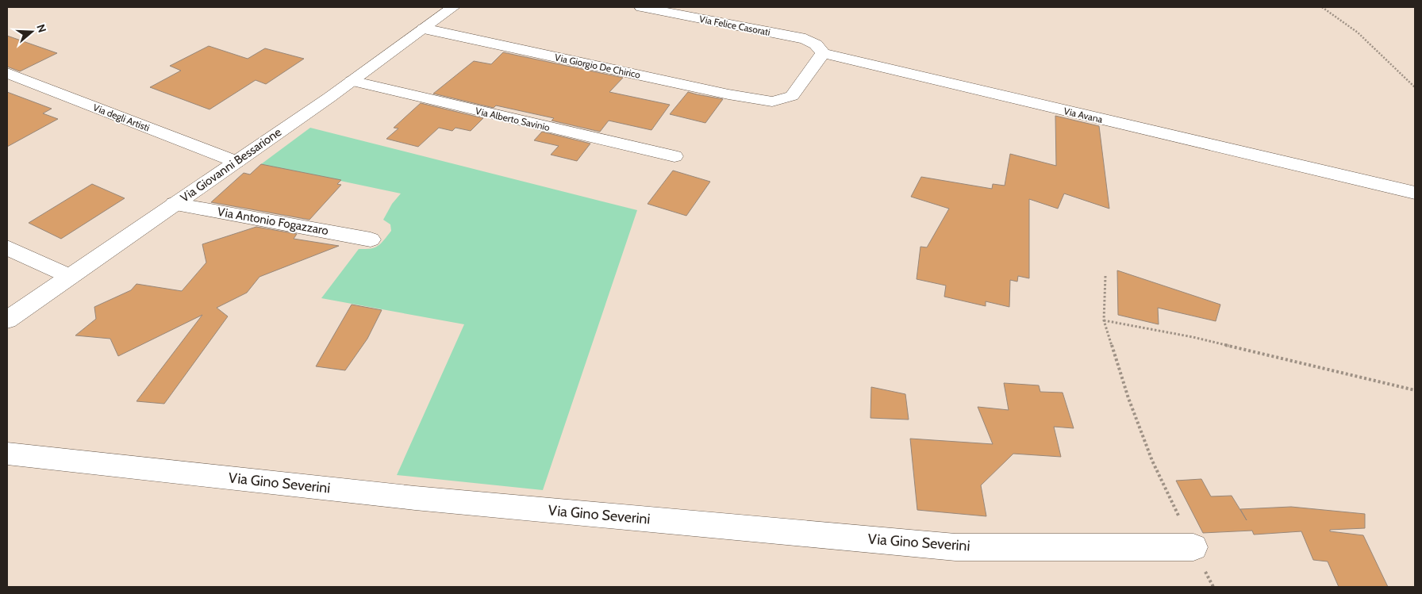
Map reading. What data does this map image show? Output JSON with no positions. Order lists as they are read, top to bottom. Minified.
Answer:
{"streets":{"street":["Via Felice Casorati","Via Giorgio De Chirico","Via Avana","Via degli Artisti","Via Alberto Savinio","Via Giovanni Bessarione","Via Antonio Fogazzaro","Via Gino Severini"]},"crossings":[["Via Felice Casorati","Via Giorgio De Chirico"],["Via Felice Casorati","Via Avana"],["Via Giorgio De Chirico","Via Avana"],["Via Giorgio De Chirico","Via Giovanni Bessarione"],["Via degli Artisti","Via Giovanni Bessarione"],["Via Alberto Savinio","Via Giovanni Bessarione"],["Via Giovanni Bessarione","Via Antonio Fogazzaro"]],"north":"right"}
